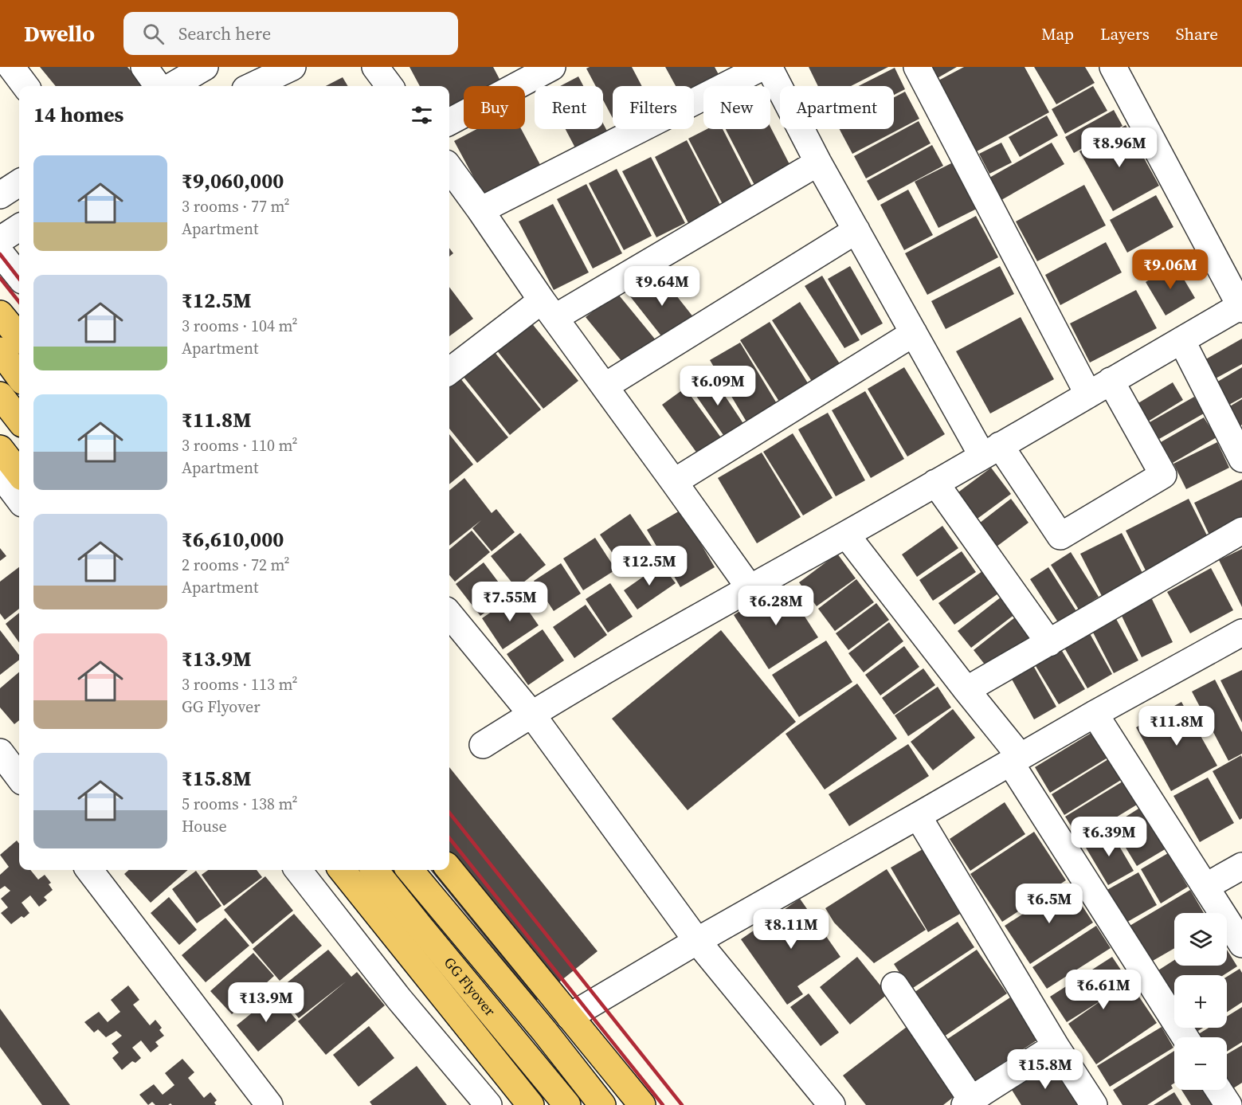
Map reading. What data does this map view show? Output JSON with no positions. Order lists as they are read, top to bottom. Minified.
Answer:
{"streets":{"main road":["GG Flyover"]},"page":{"header":"Dwello","search":"Search here","nav":["Map","Layers","Share"],"chip":["Buy","Rent","Filters","New","Apartment"],"heading":"14 homes","price":["₹8.96M","₹9.06M","₹9.64M","₹6.09M","₹12.5M","₹7.55M","₹6.28M","₹11.8M","₹6.39M","₹6.5M","₹8.11M","₹6.61M","₹13.9M","₹15.8M"],"list":[{"name":"₹9,060,000","note":"3 rooms · 77 m² · Apartment"},{"name":"₹12.5M","note":"3 rooms · 104 m² · Apartment"},{"name":"₹11.8M","note":"3 rooms · 110 m² · Apartment"},{"name":"₹6,610,000","note":"2 rooms · 72 m² · Apartment"},{"name":"₹13.9M","note":"3 rooms · 113 m² · GG Flyover"},{"name":"₹15.8M","note":"5 rooms · 138 m² · House"}],"map_buttons":["+","−"]}}
